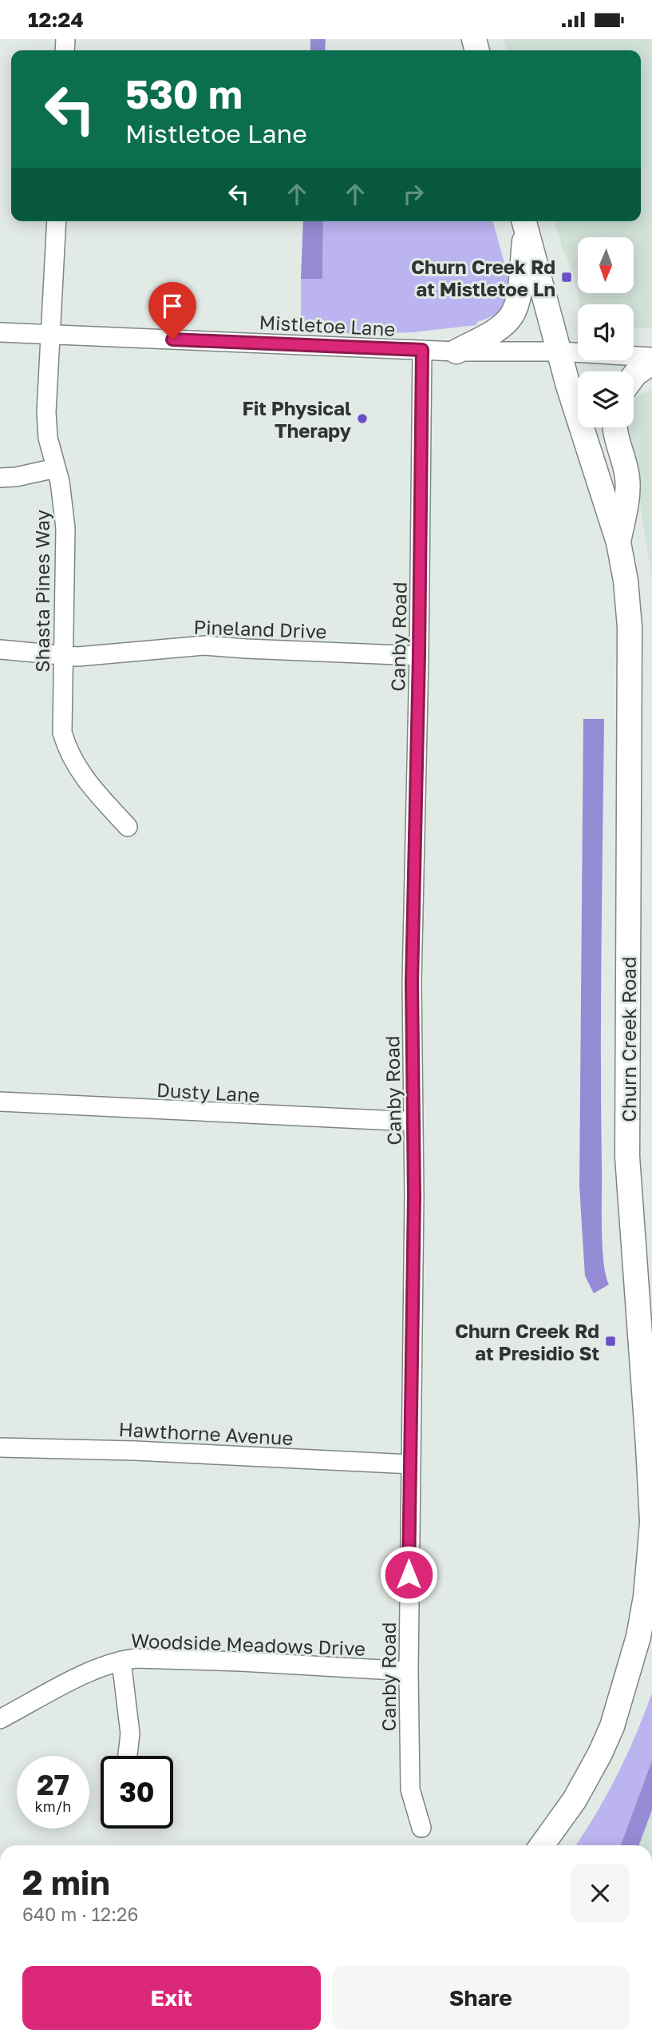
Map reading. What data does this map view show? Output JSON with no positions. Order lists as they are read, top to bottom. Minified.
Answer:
{"streets":{"main road":["Churn Creek Road"],"street":["Mistletoe Lane","Shasta Pines Way","Pineland Drive","Canby Road","Dusty Lane","Hawthorne Avenue","Woodside Meadows Drive"]},"crossings":[["Mistletoe Lane","Shasta Pines Way"],["Mistletoe Lane","Canby Road"],["Mistletoe Lane","Churn Creek Road"],["Shasta Pines Way","Pineland Drive"],["Pineland Drive","Canby Road"],["Canby Road","Dusty Lane"],["Canby Road","Hawthorne Avenue"],["Canby Road","Woodside Meadows Drive"]],"places":{"transit":["Churn Creek Rd at Mistletoe Ln","Churn Creek Rd at Presidio St"],"other":["Fit Physical Therapy"]},"north":"bottom","page":{"status":"12:24","turn":["530 m","Mistletoe Lane"],"speed":"27 km/h","limit":"30","heading":["2 min","640 m · 12:26"],"buttons":["Exit","Share"]}}
